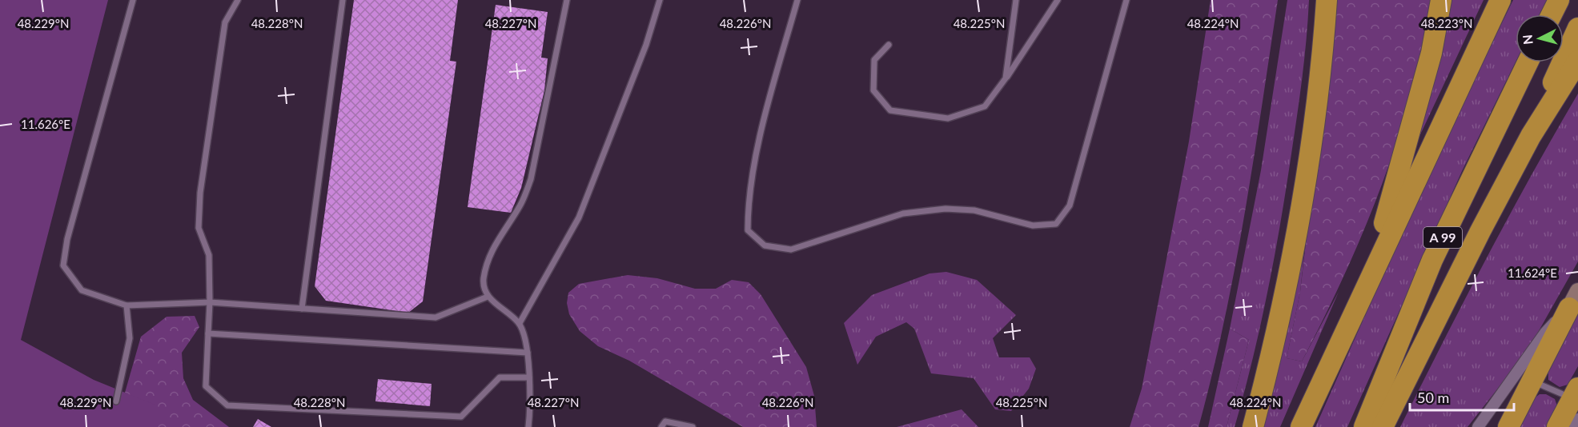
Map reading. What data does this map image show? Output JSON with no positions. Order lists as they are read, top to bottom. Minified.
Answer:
{"streets":{"highway":["A 99"]},"scale_bar":"50 m","north":"left","coordinates":["48.229°N","48.228°N","48.227°N","48.226°N","48.225°N","48.224°N","48.223°N","11.626°E","11.624°E"]}
